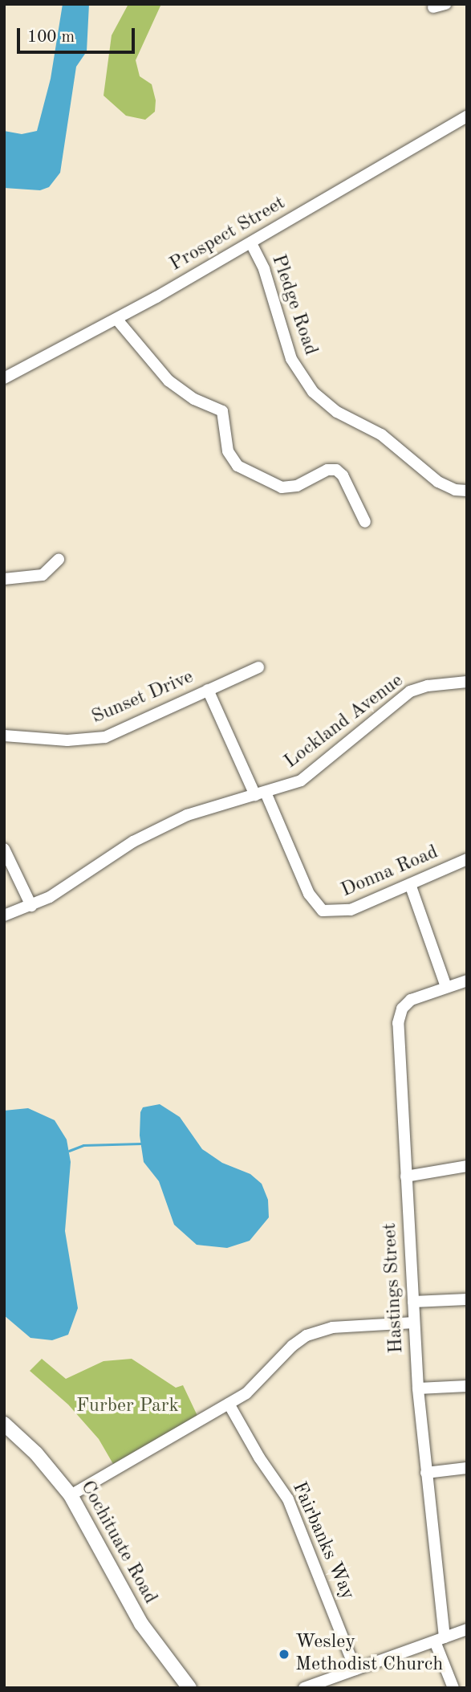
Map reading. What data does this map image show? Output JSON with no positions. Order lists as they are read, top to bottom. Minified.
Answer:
{"streets":{"main road":["Cochituate Road"],"street":["Prospect Street","Pledge Road","Sunset Drive","Lockland Avenue","Donna Road","Hastings Street","Fairbanks Way"]},"crossings":[["Prospect Street","Pledge Road"],["Sunset Drive","Donna Road"],["Lockland Avenue","Donna Road"]],"parks":["Furber Park"],"places":["Wesley Methodist Church"],"scale_bar":"100 m"}
